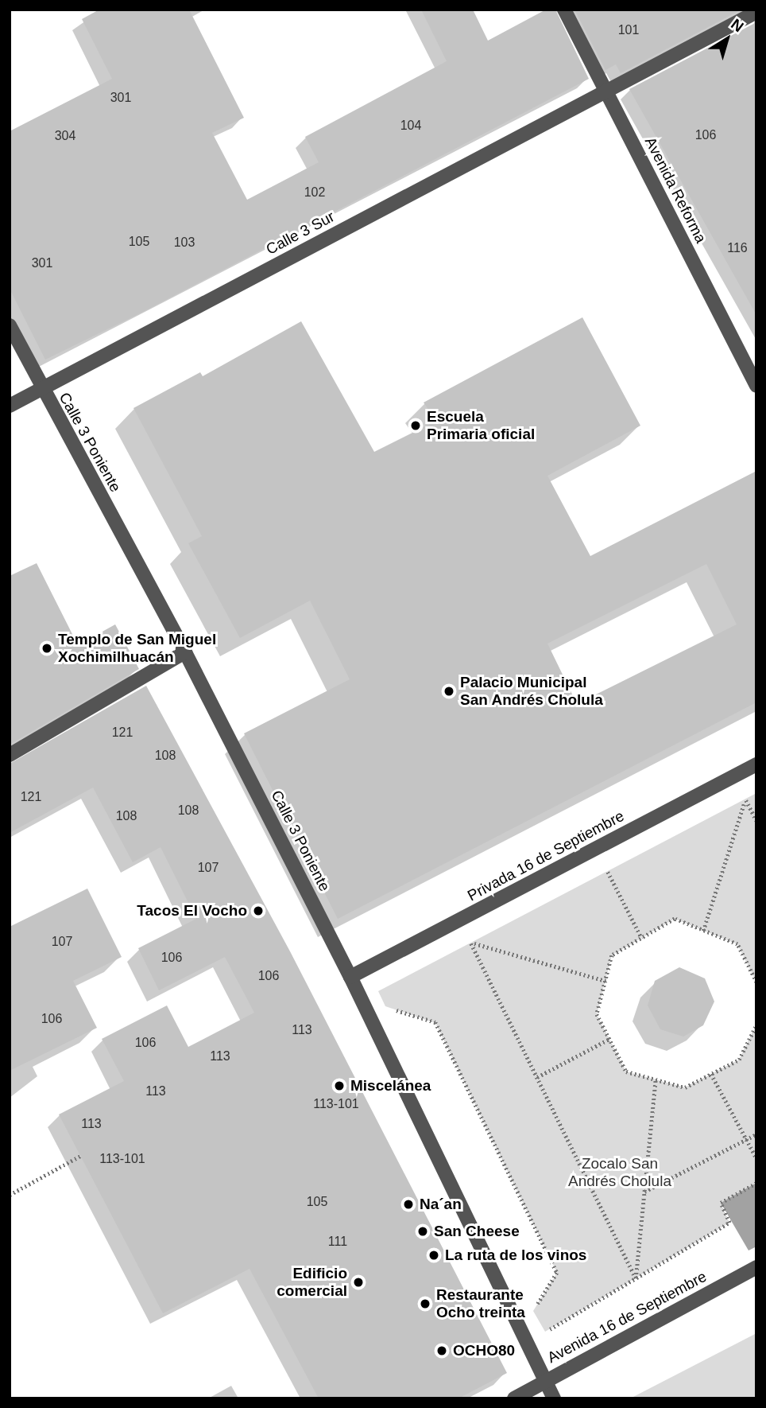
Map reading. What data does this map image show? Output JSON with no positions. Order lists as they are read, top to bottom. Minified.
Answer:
{"streets":{"street":["Avenida Reforma","Calle 3 Sur","Calle 3 Poniente","Privada 16 de Septiembre","Avenida 16 de Septiembre"]},"crossings":[["Avenida Reforma","Calle 3 Sur"],["Calle 3 Sur","Calle 3 Poniente"],["Calle 3 Poniente","Privada 16 de Septiembre"],["Calle 3 Poniente","Avenida 16 de Septiembre"]],"parks":["Zocalo San Andrés Cholula"],"places":["Escuela Primaria oficial","Templo de San Miguel Xochimilhuacán","Palacio Municipal San Andrés Cholula","Tacos El Vocho","Miscelánea","Na´an","San Cheese","La ruta de los vinos","Edificio comercial","Restaurante Ocho treinta","OCHO80"],"house_numbers":["101","301","104","106","304","102","105","103","116","301","121","108","121","108","108","107","107","106","106","106","113","106","113","113","113-101","113","113-101","105","111"],"north":"top right"}
